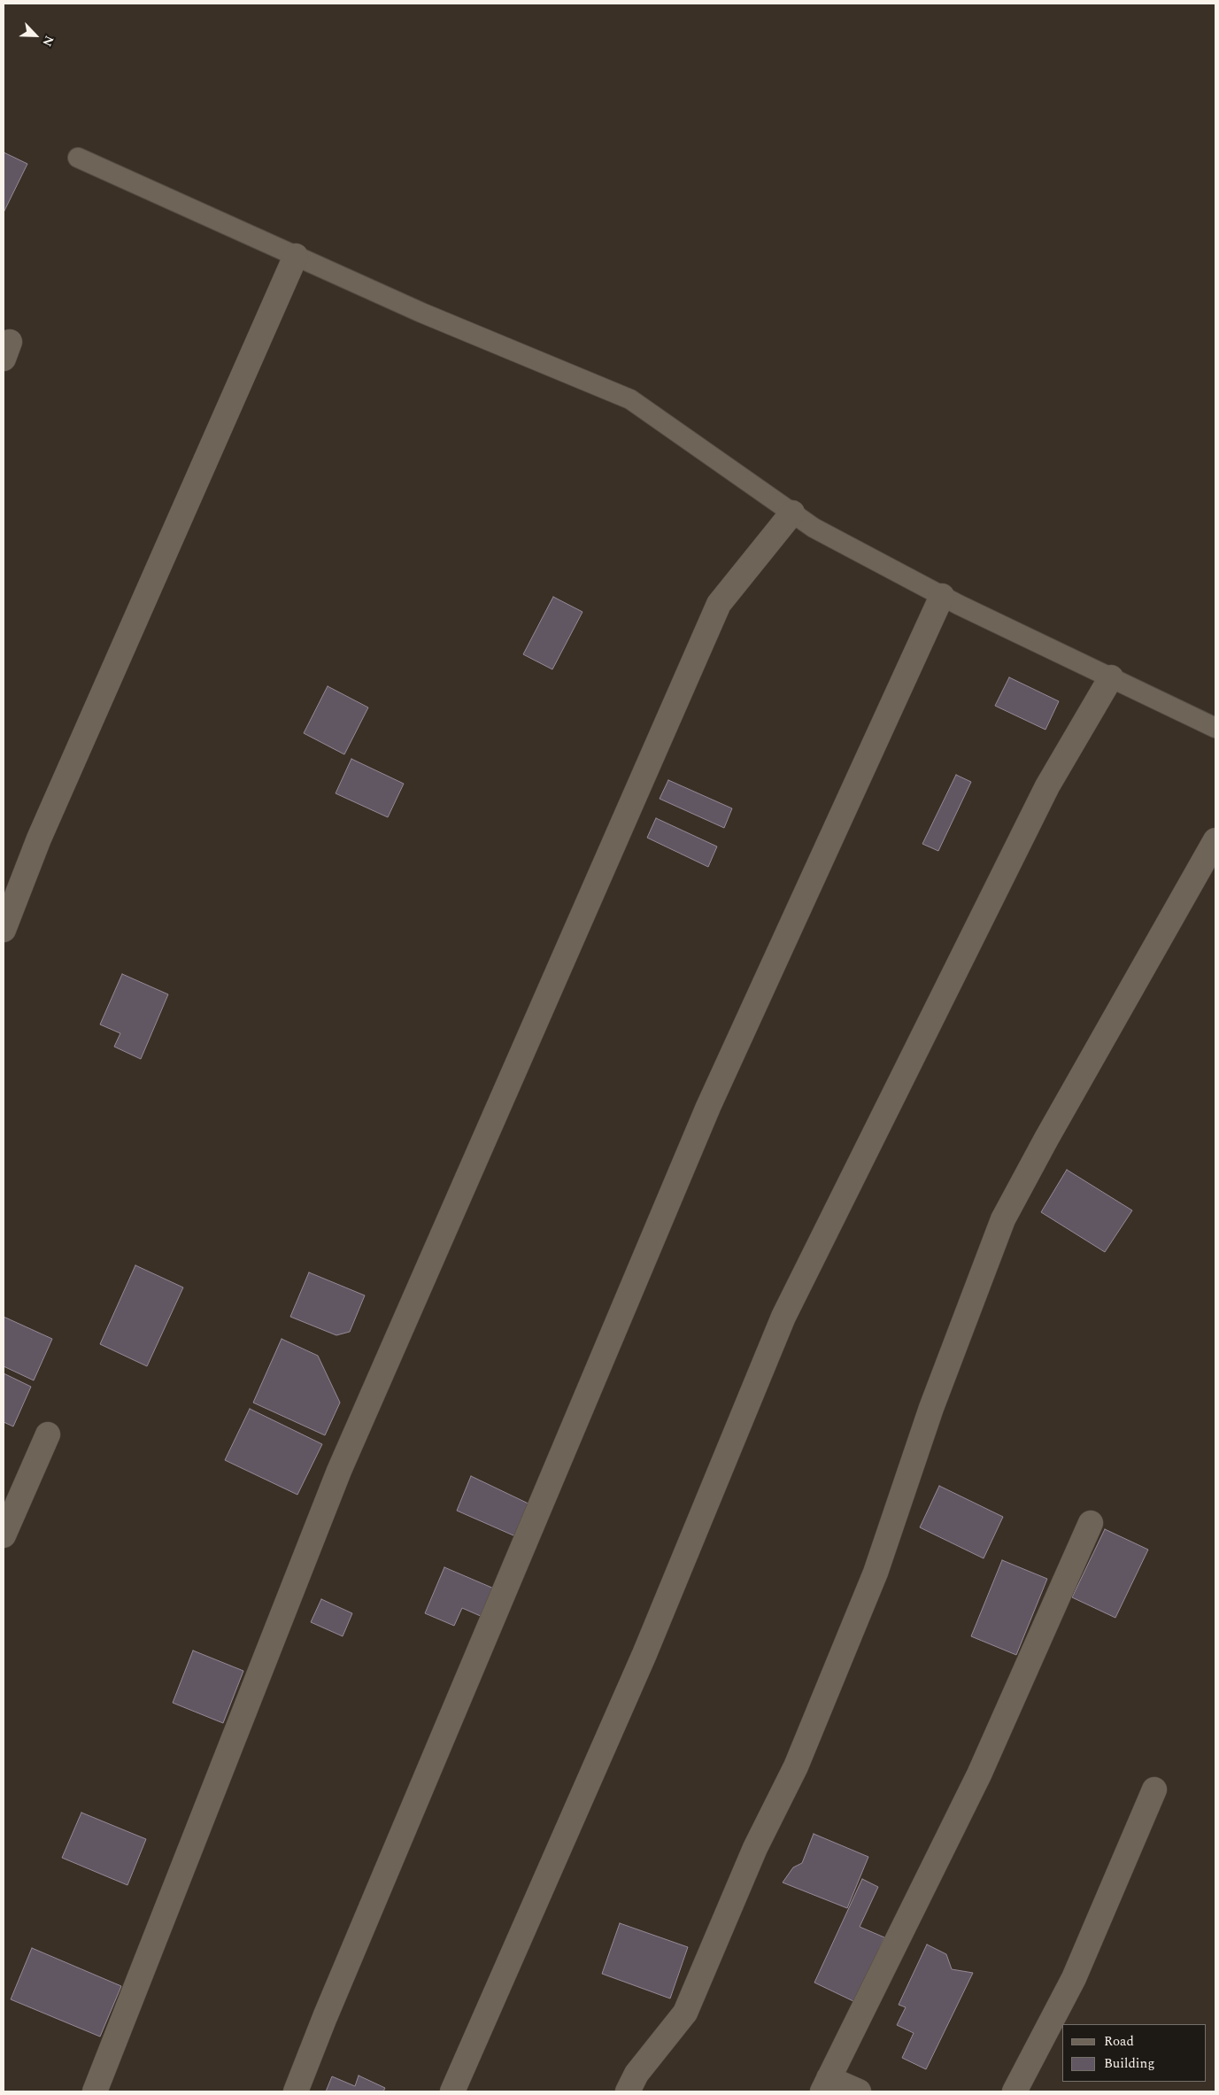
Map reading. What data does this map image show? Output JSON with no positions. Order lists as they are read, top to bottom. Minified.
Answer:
{"legend":["Road","Building"],"north":"bottom right"}
